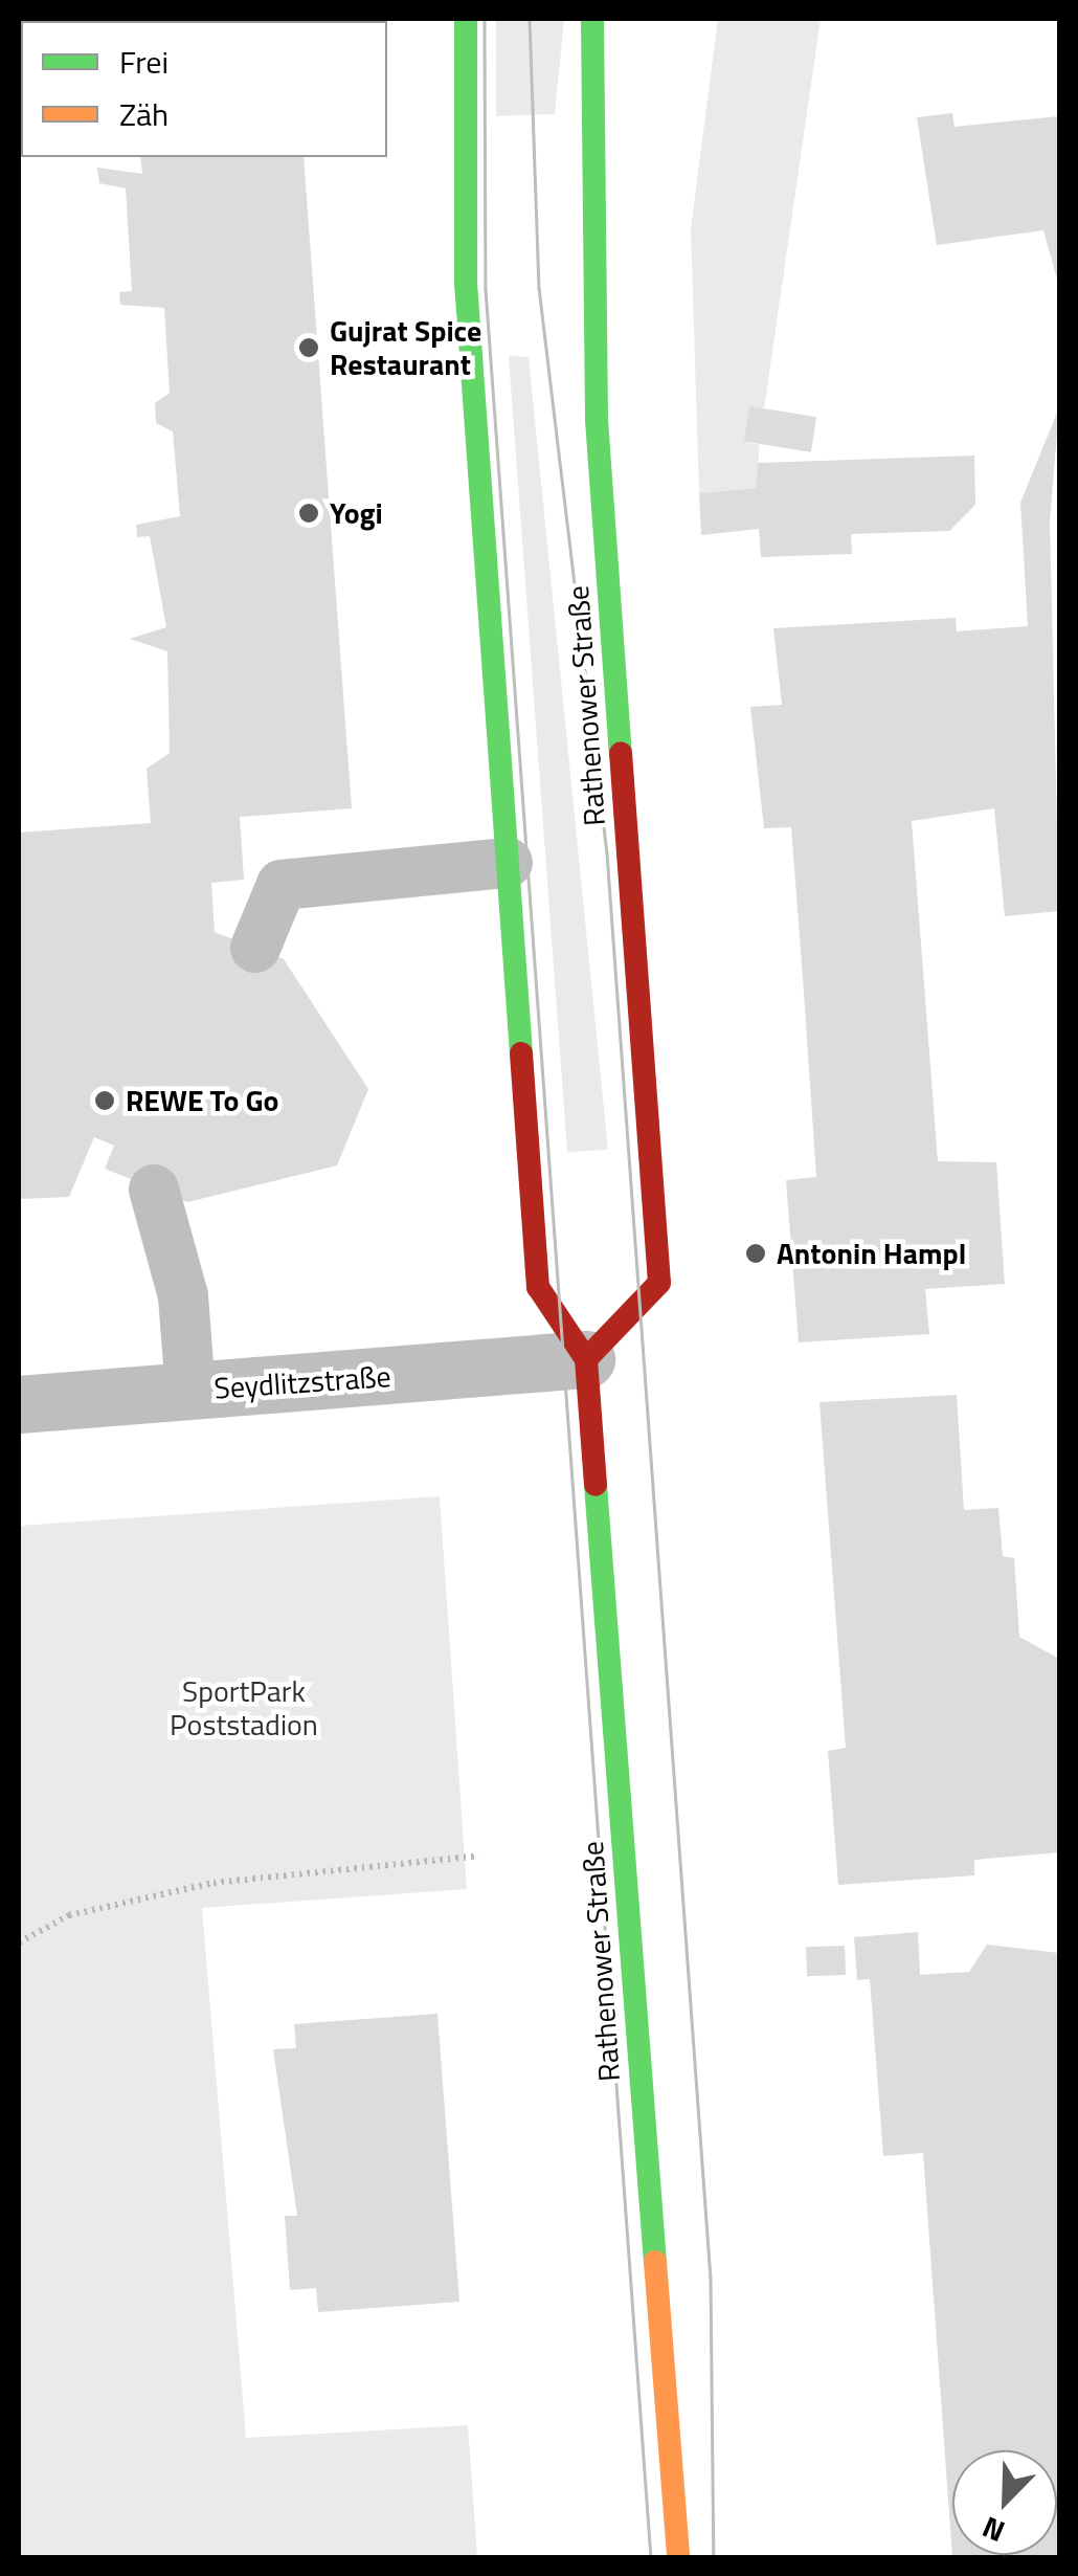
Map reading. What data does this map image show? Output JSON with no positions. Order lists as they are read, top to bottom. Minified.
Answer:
{"streets":{"main road":["Rathenower Straße"],"street":["Seydlitzstraße"]},"crossings":[["Rathenower Straße","Seydlitzstraße"]],"parks":["SportPark Poststadion"],"places":["Gujrat Spice Restaurant","Yogi","REWE To Go","Antonin Hampl"],"legend":["Frei","Zäh"],"north":"bottom left"}
